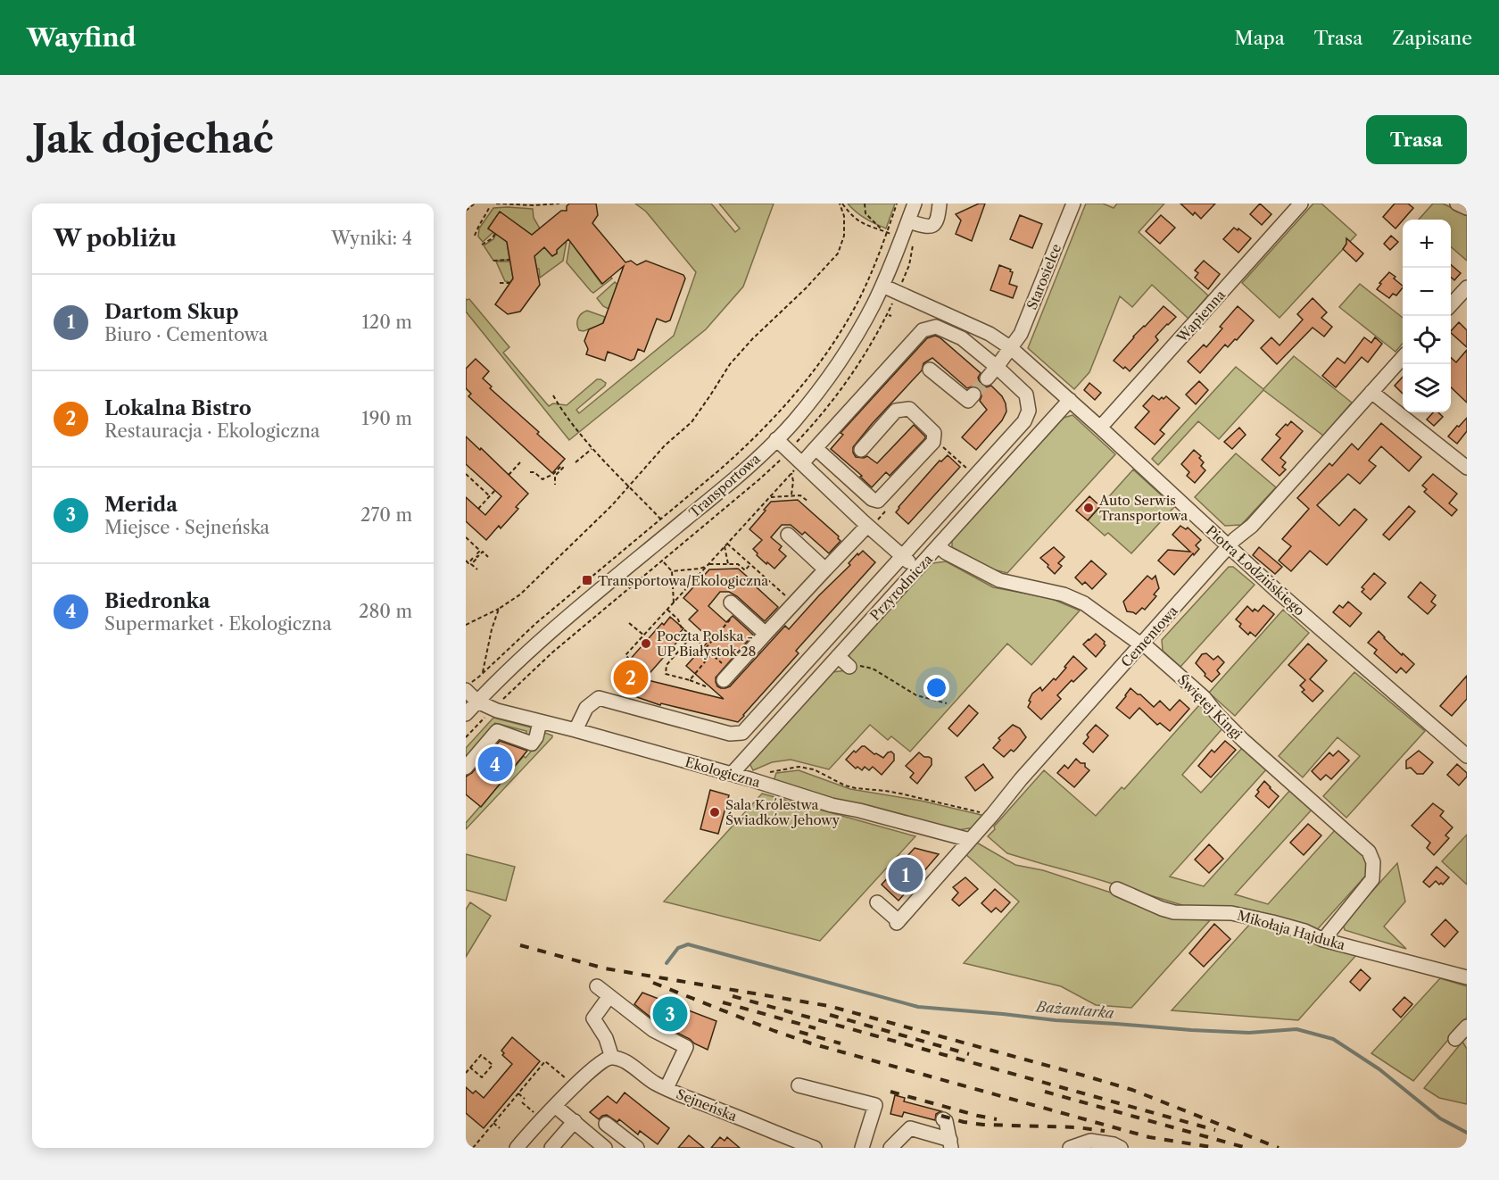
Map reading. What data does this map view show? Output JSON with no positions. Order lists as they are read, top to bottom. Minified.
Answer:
{"streets":{"street":["Starosielce","Wapienna","Transportowa","Piotra Łodzińskiego","Przyrodnicza","Cementowa","Świętej Kingi","Ekologiczna","Mikołaja Hajduka","Sejneńska"]},"crossings":[["Starosielce","Piotra Łodzińskiego"],["Wapienna","Piotra Łodzińskiego"],["Transportowa","Piotra Łodzińskiego"],["Transportowa","Ekologiczna"],["Piotra Łodzińskiego","Przyrodnicza"],["Piotra Łodzińskiego","Cementowa"],["Przyrodnicza","Świętej Kingi"],["Przyrodnicza","Ekologiczna"],["Cementowa","Świętej Kingi"],["Cementowa","Ekologiczna"],["Świętej Kingi","Mikołaja Hajduka"]],"water":["Bażantarka"],"places":{"other":["Auto Serwis Transportowa","Poczta Polska - UP Białystok 28","Sala Królestwa Świadków Jehowy"],"transit":["Transportowa/Ekologiczna"]},"page":{"header":"Wayfind","nav":["Mapa","Trasa","Zapisane"],"buttons":"Trasa","title":"Jak dojechać","heading":["W pobliżu","Wyniki: 4"],"map_buttons":["+","−"],"list":[{"mark":"1","name":"Dartom Skup","note":"Biuro · Cementowa","value":"120 m"},{"mark":"2","name":"Lokalna Bistro","note":"Restauracja · Ekologiczna","value":"190 m"},{"mark":"3","name":"Merida","note":"Miejsce · Sejneńska","value":"270 m"},{"mark":"4","name":"Biedronka","note":"Supermarket · Ekologiczna","value":"280 m"}],"pins":["2","4","1","3"]}}
